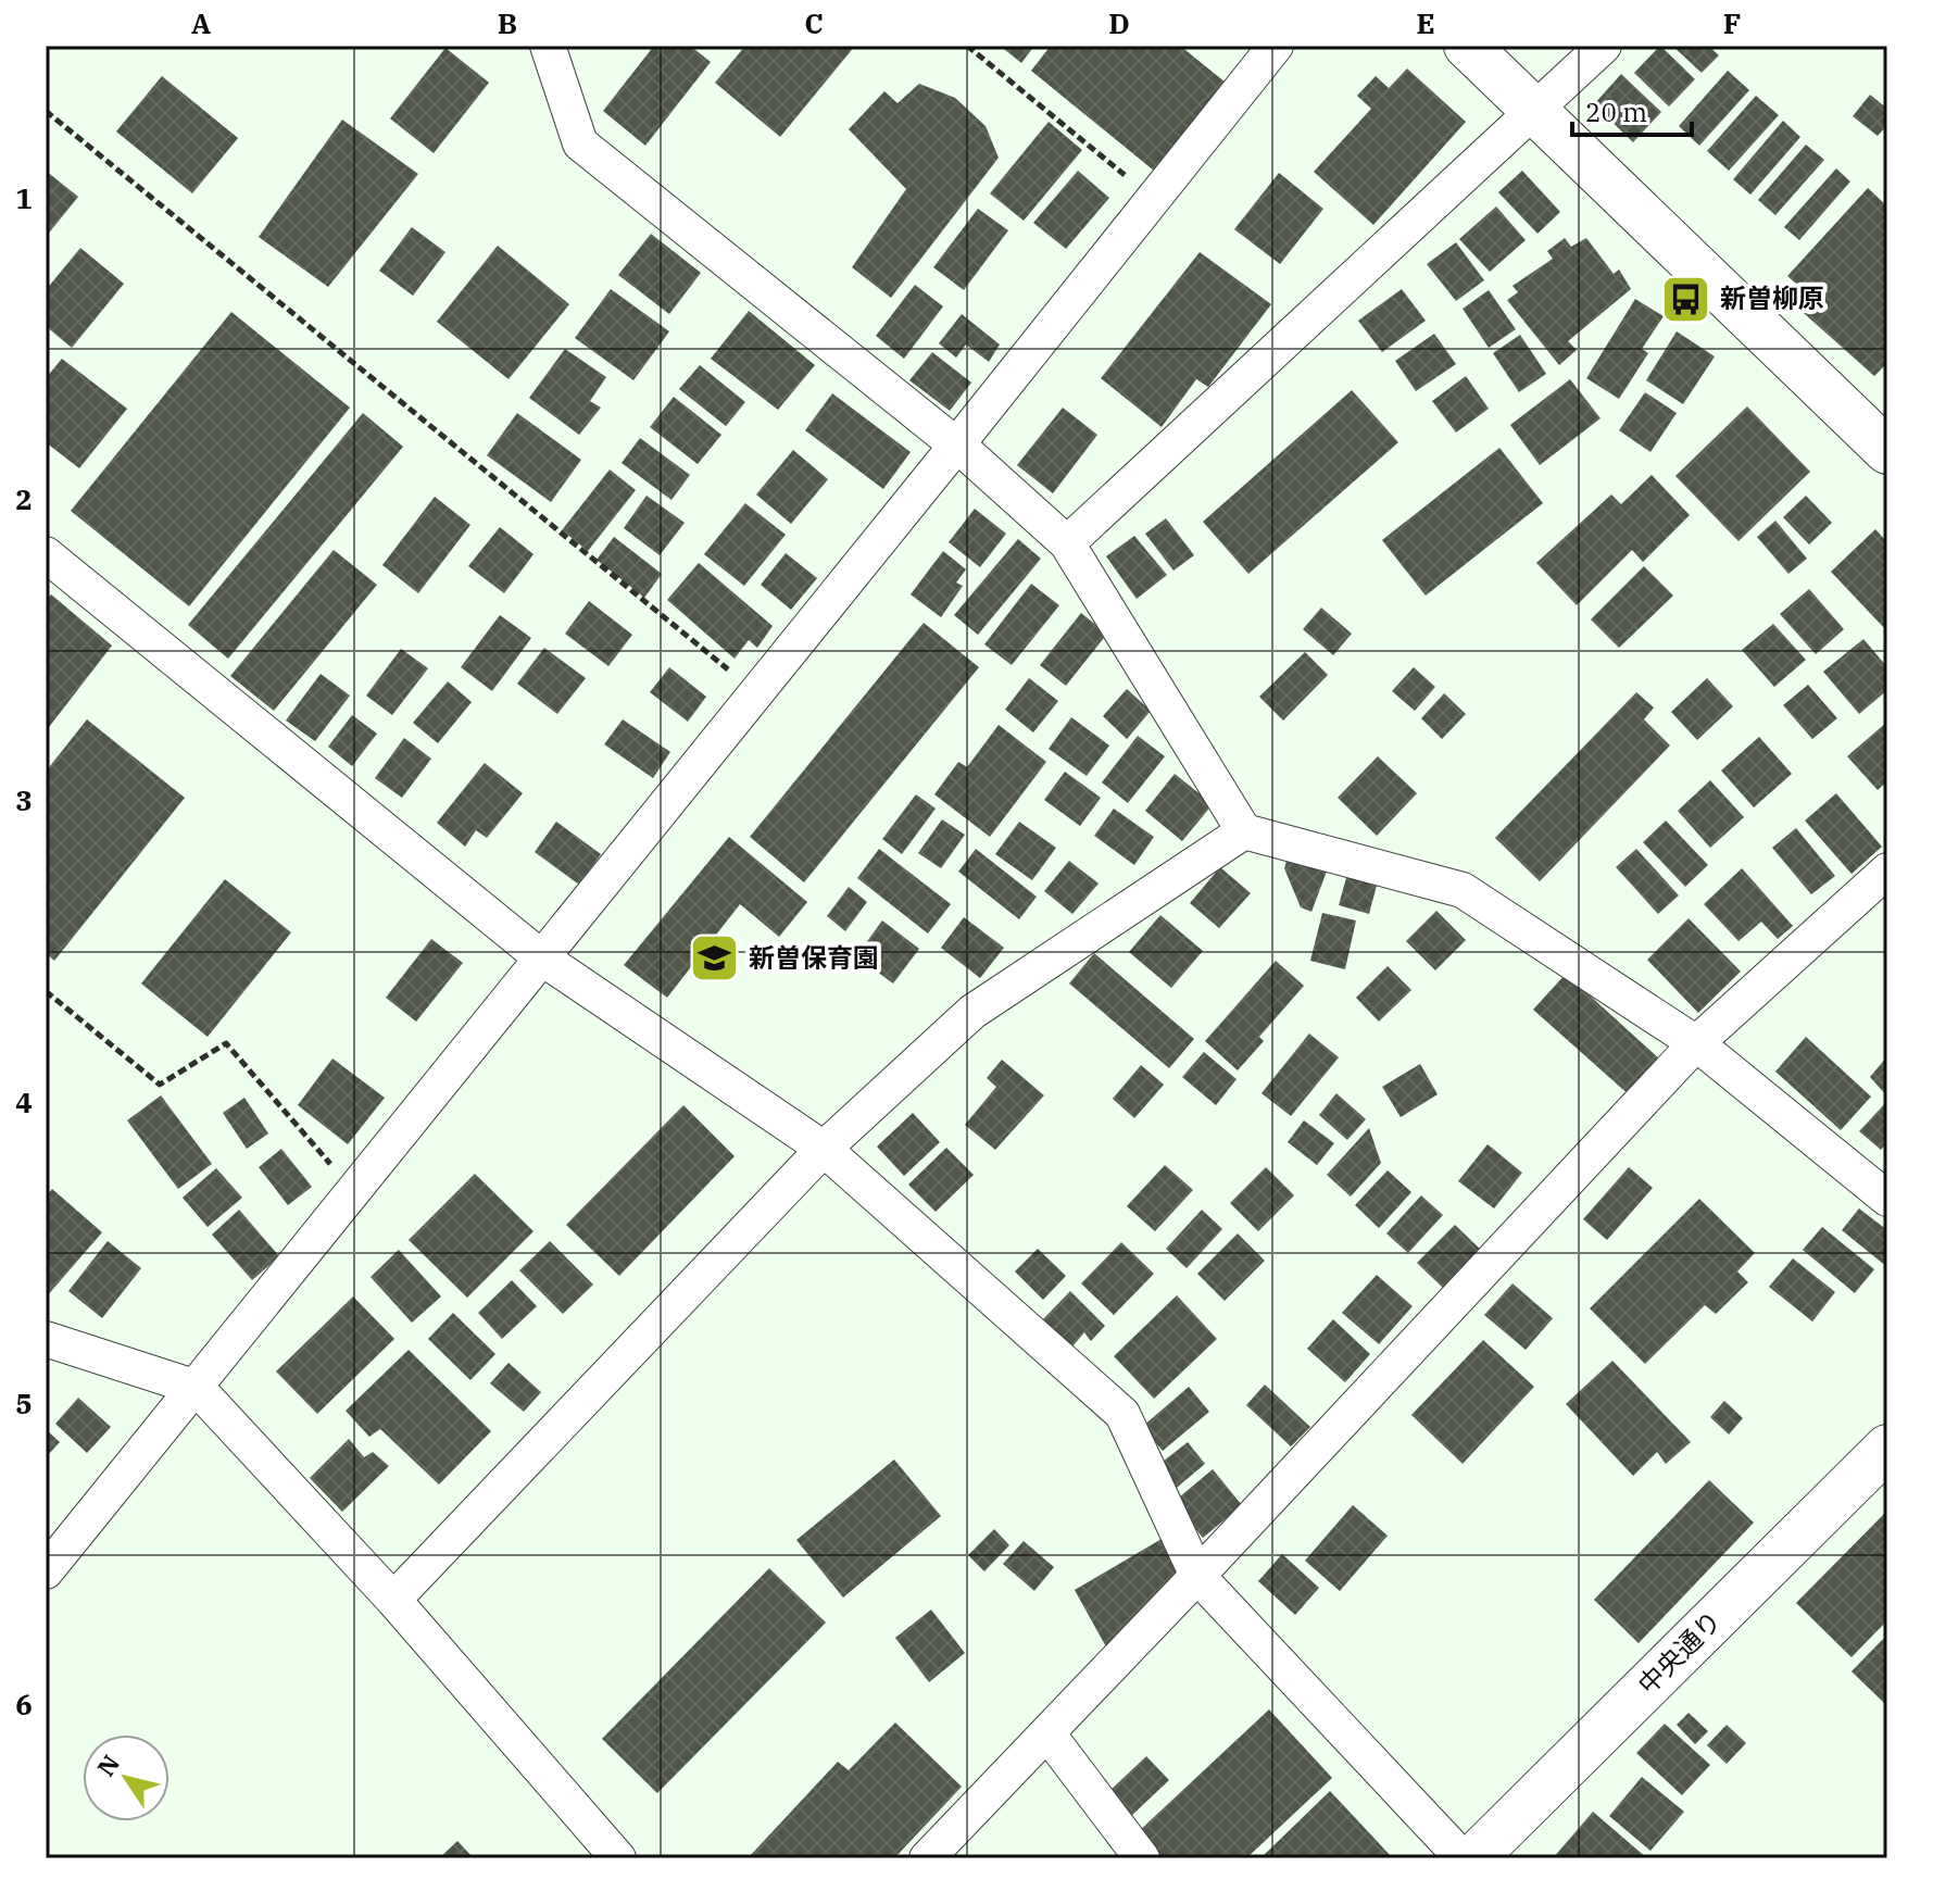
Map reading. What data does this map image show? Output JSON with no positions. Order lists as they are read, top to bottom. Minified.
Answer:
{"streets":{"street":["中央通り"]},"places":{"bus stop":["新曽柳原"],"school or university":["新曽保育園"]},"scale_bar":"20 m","north":"top left","grid":{"columns":["A","B","C","D","E","F"],"rows":["1","2","3","4","5","6"]}}
